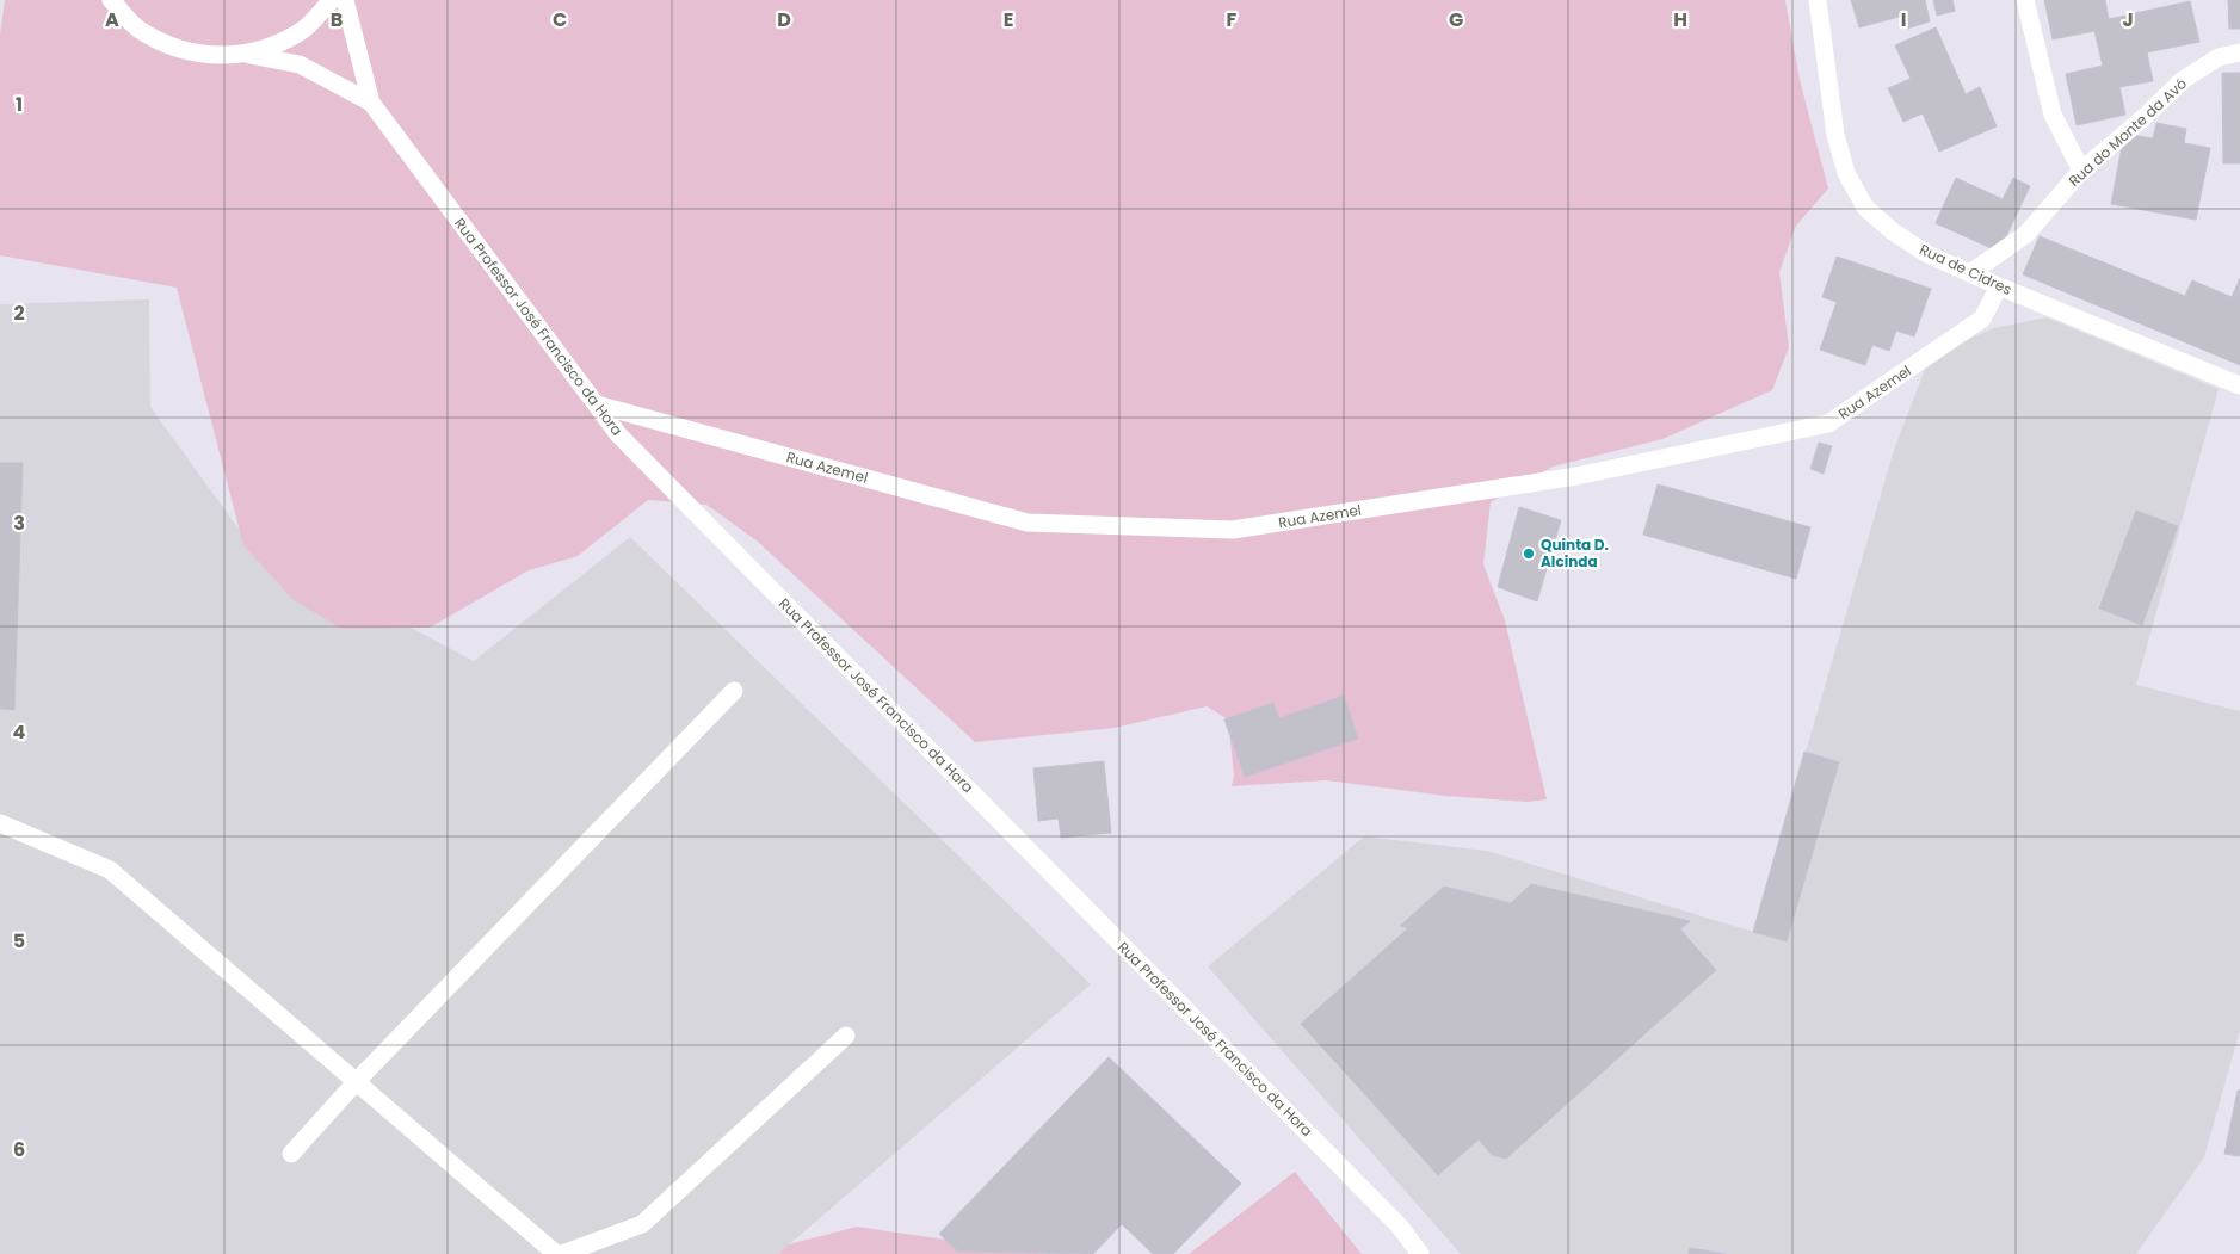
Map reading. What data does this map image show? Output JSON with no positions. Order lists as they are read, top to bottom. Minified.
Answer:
{"streets":{"street":["Rua do Monte da Avó","Rua de Cidres","Rua Professor José Francisco da Hora","Rua Azemel"]},"crossings":[["Rua do Monte da Avó","Rua de Cidres"],["Rua de Cidres","Rua Azemel"],["Rua Professor José Francisco da Hora","Rua Azemel"]],"places":["Quinta D. Alcinda"],"grid":{"columns":["A","B","C","D","E","F","G","H","I","J"],"rows":["1","2","3","4","5","6"]}}
